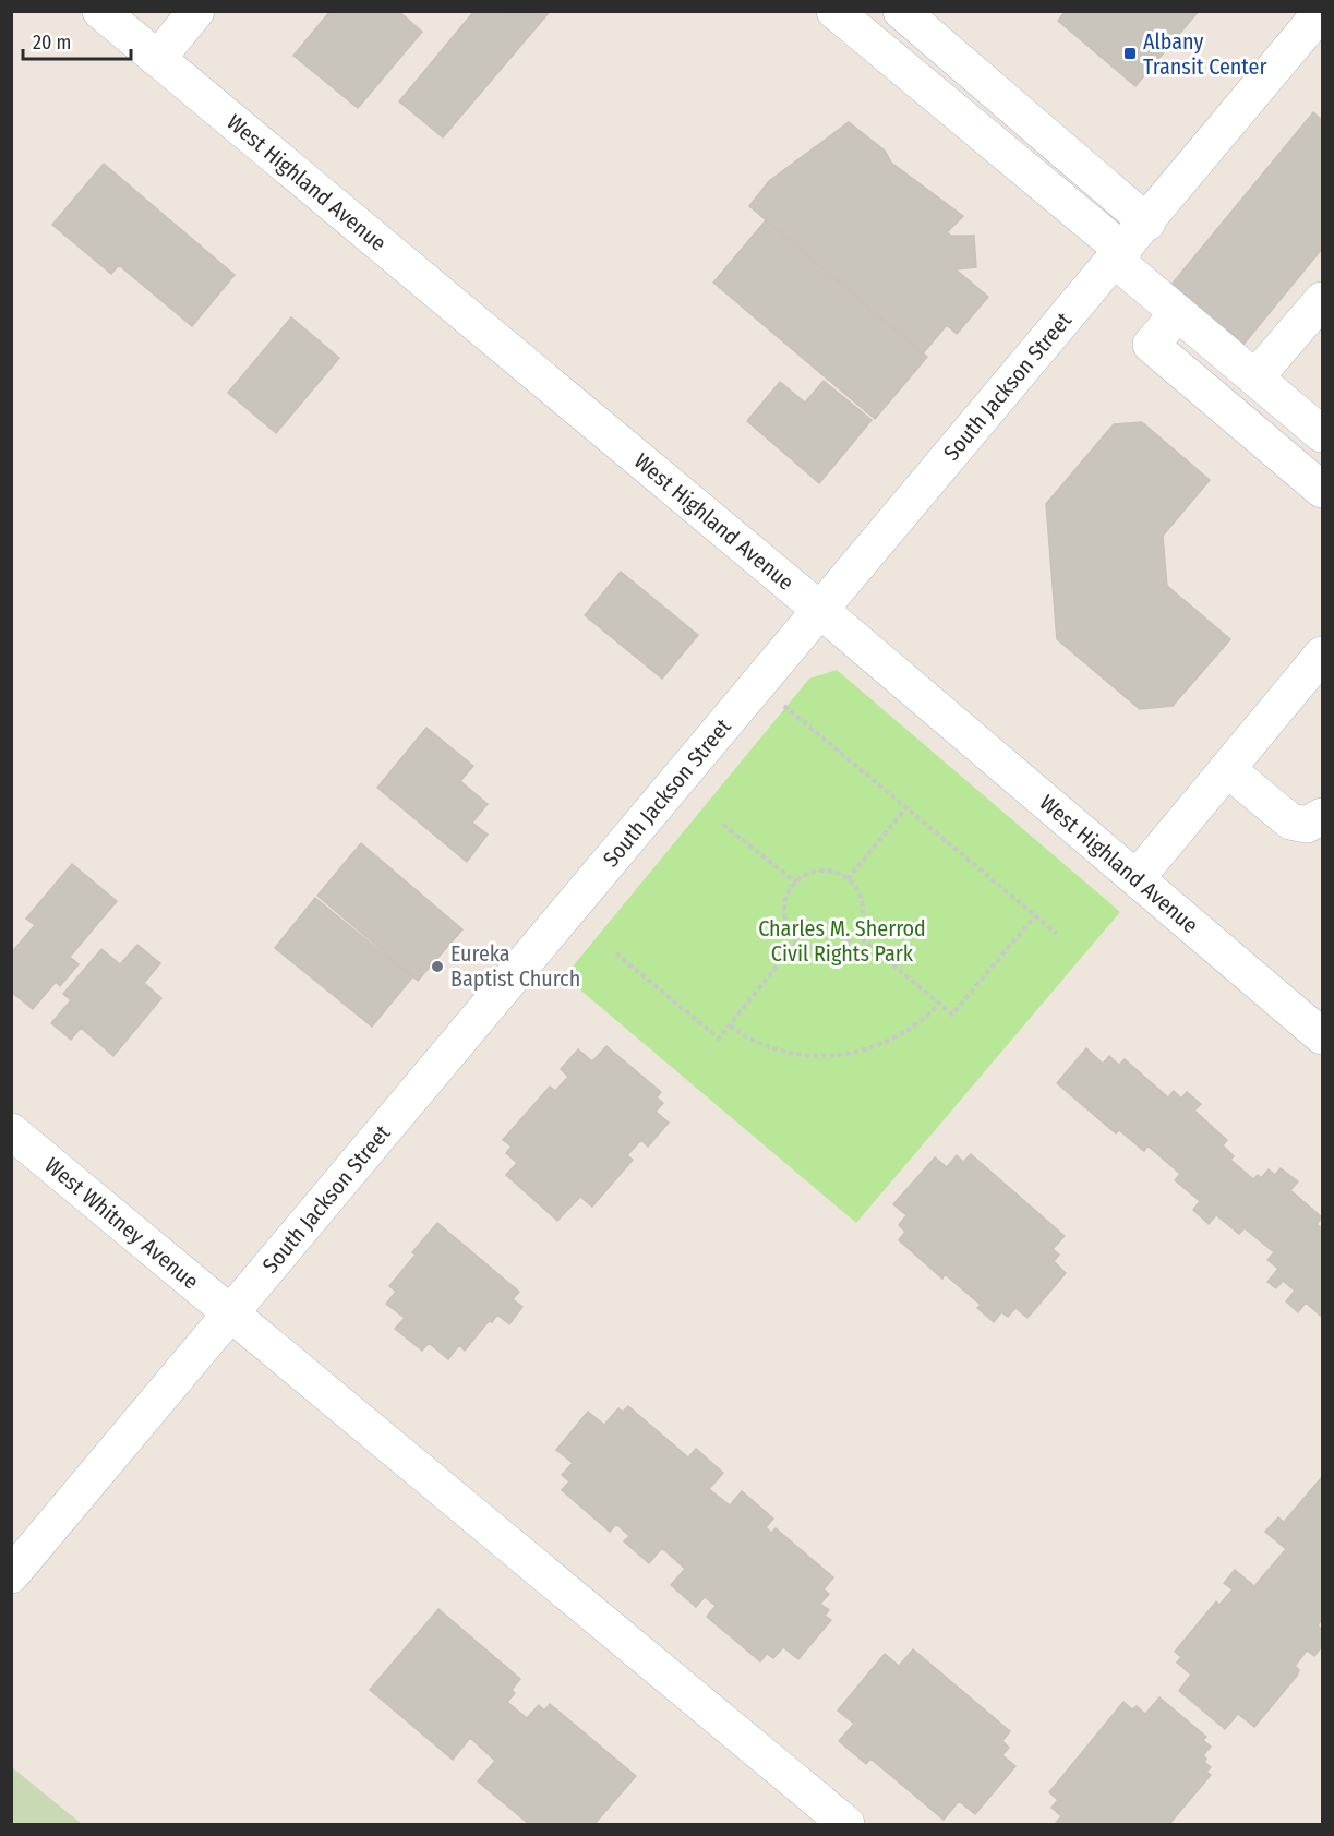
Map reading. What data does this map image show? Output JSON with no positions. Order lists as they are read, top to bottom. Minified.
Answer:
{"streets":{"street":["West Highland Avenue","South Jackson Street","West Whitney Avenue"]},"crossings":[["West Highland Avenue","South Jackson Street"],["South Jackson Street","West Whitney Avenue"]],"parks":["Charles M. Sherrod Civil Rights Park"],"places":{"transit":["Albany Transit Center"],"other":["Eureka Baptist Church"]},"scale_bar":"20 m"}
